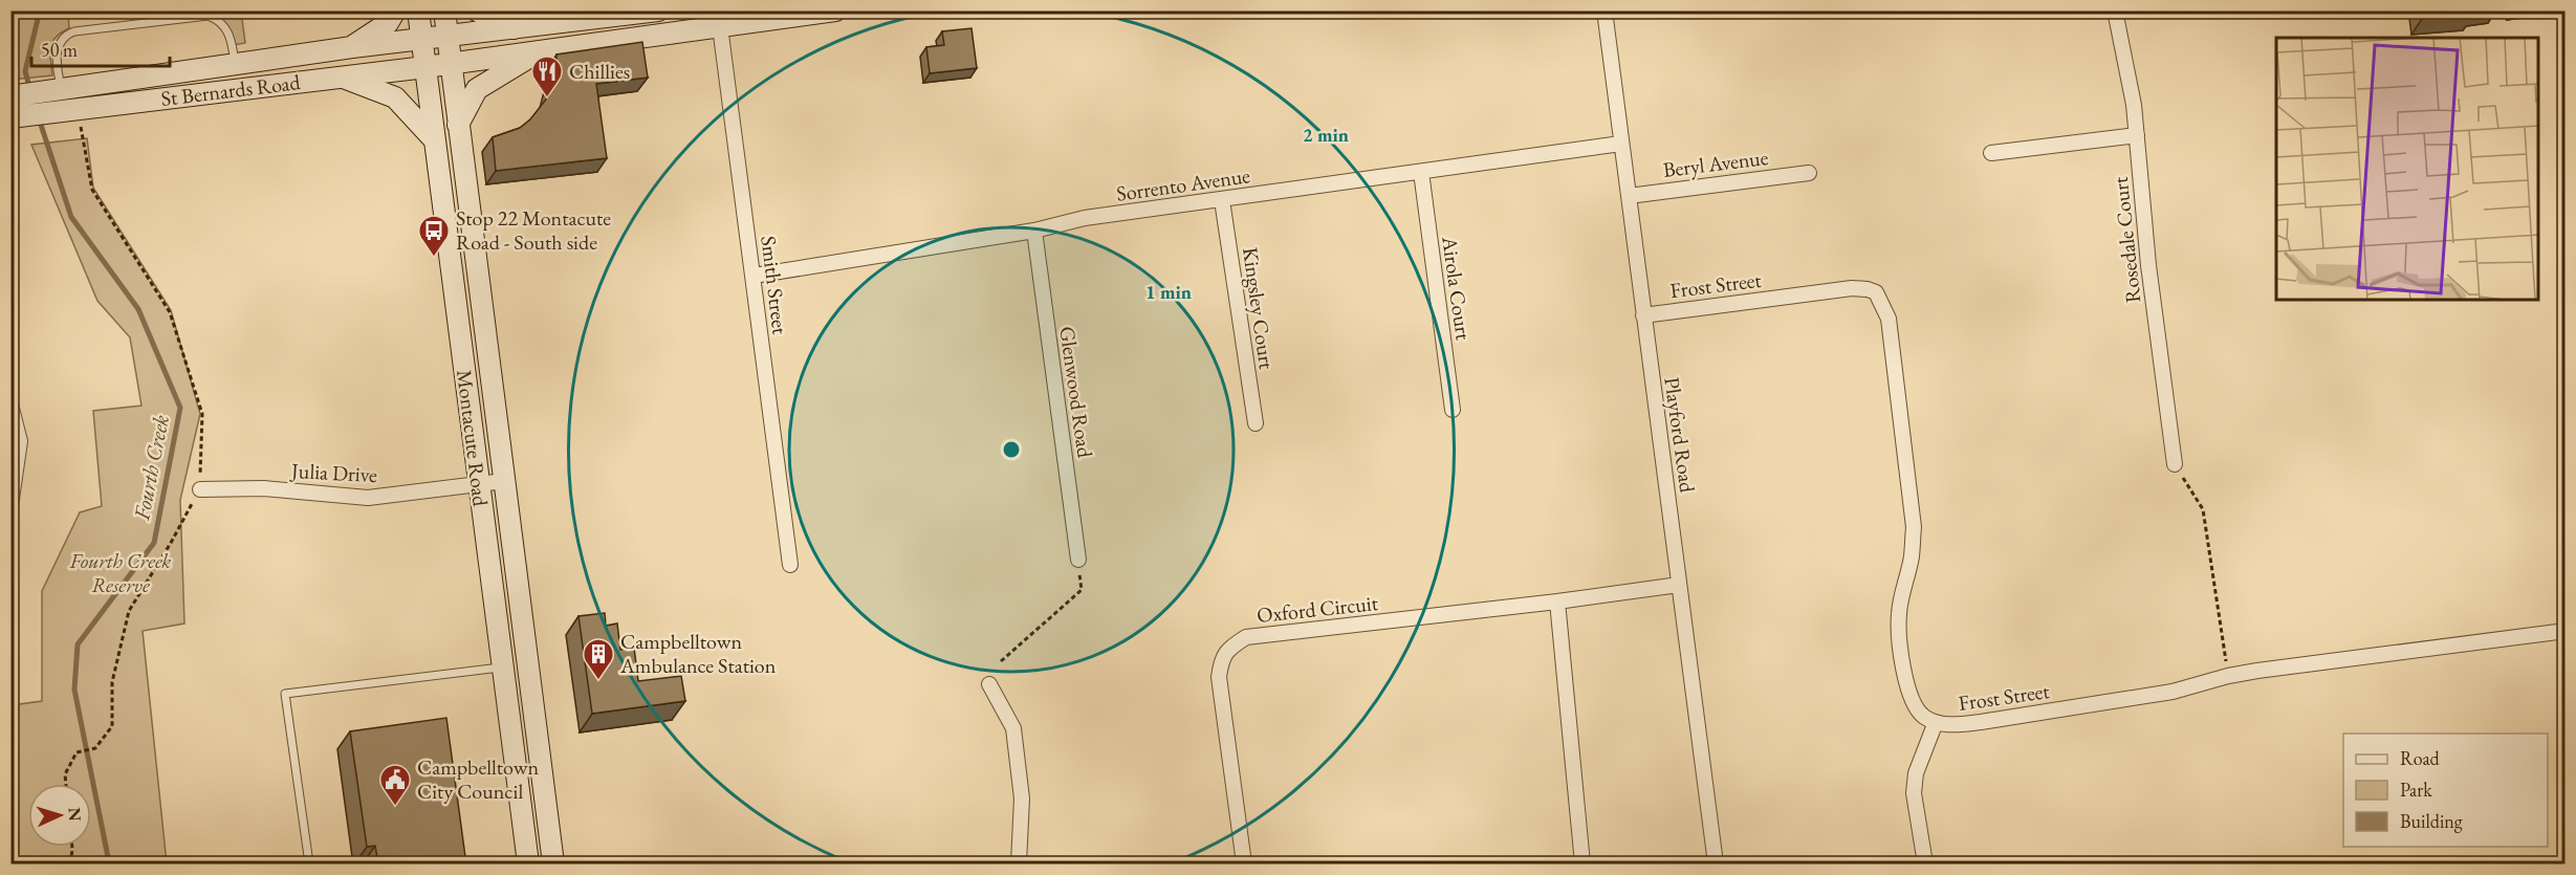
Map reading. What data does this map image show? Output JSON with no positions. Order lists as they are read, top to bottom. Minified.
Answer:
{"streets":{"main road":["St Bernards Road","Montacute Road"],"street":["Beryl Avenue","Sorrento Avenue","Rosedale Court","Smith Street","Frost Street","Airola Court","Kingsley Court","Glenwood Road","Playford Road","Julia Drive","Oxford Circuit"]},"crossings":[["St Bernards Road","Smith Street"],["St Bernards Road","Montacute Road"],["Beryl Avenue","Playford Road"],["Sorrento Avenue","Smith Street"],["Sorrento Avenue","Airola Court"],["Sorrento Avenue","Kingsley Court"],["Sorrento Avenue","Glenwood Road"],["Sorrento Avenue","Playford Road"],["Frost Street","Playford Road"],["Playford Road","Oxford Circuit"],["Montacute Road","Julia Drive"]],"water":["Fourth Creek"],"parks":["Fourth Creek Reserve"],"places":{"restaurant":["Chillies"],"bus stop":["Stop 22 Montacute Road - South side"],"building":["Campbelltown Ambulance Station"],"public building":["Campbelltown City Council"]},"legend":["Road","Park","Building"],"scale_bar":"50 m","north":"right","rings":["2 min","1 min"]}
